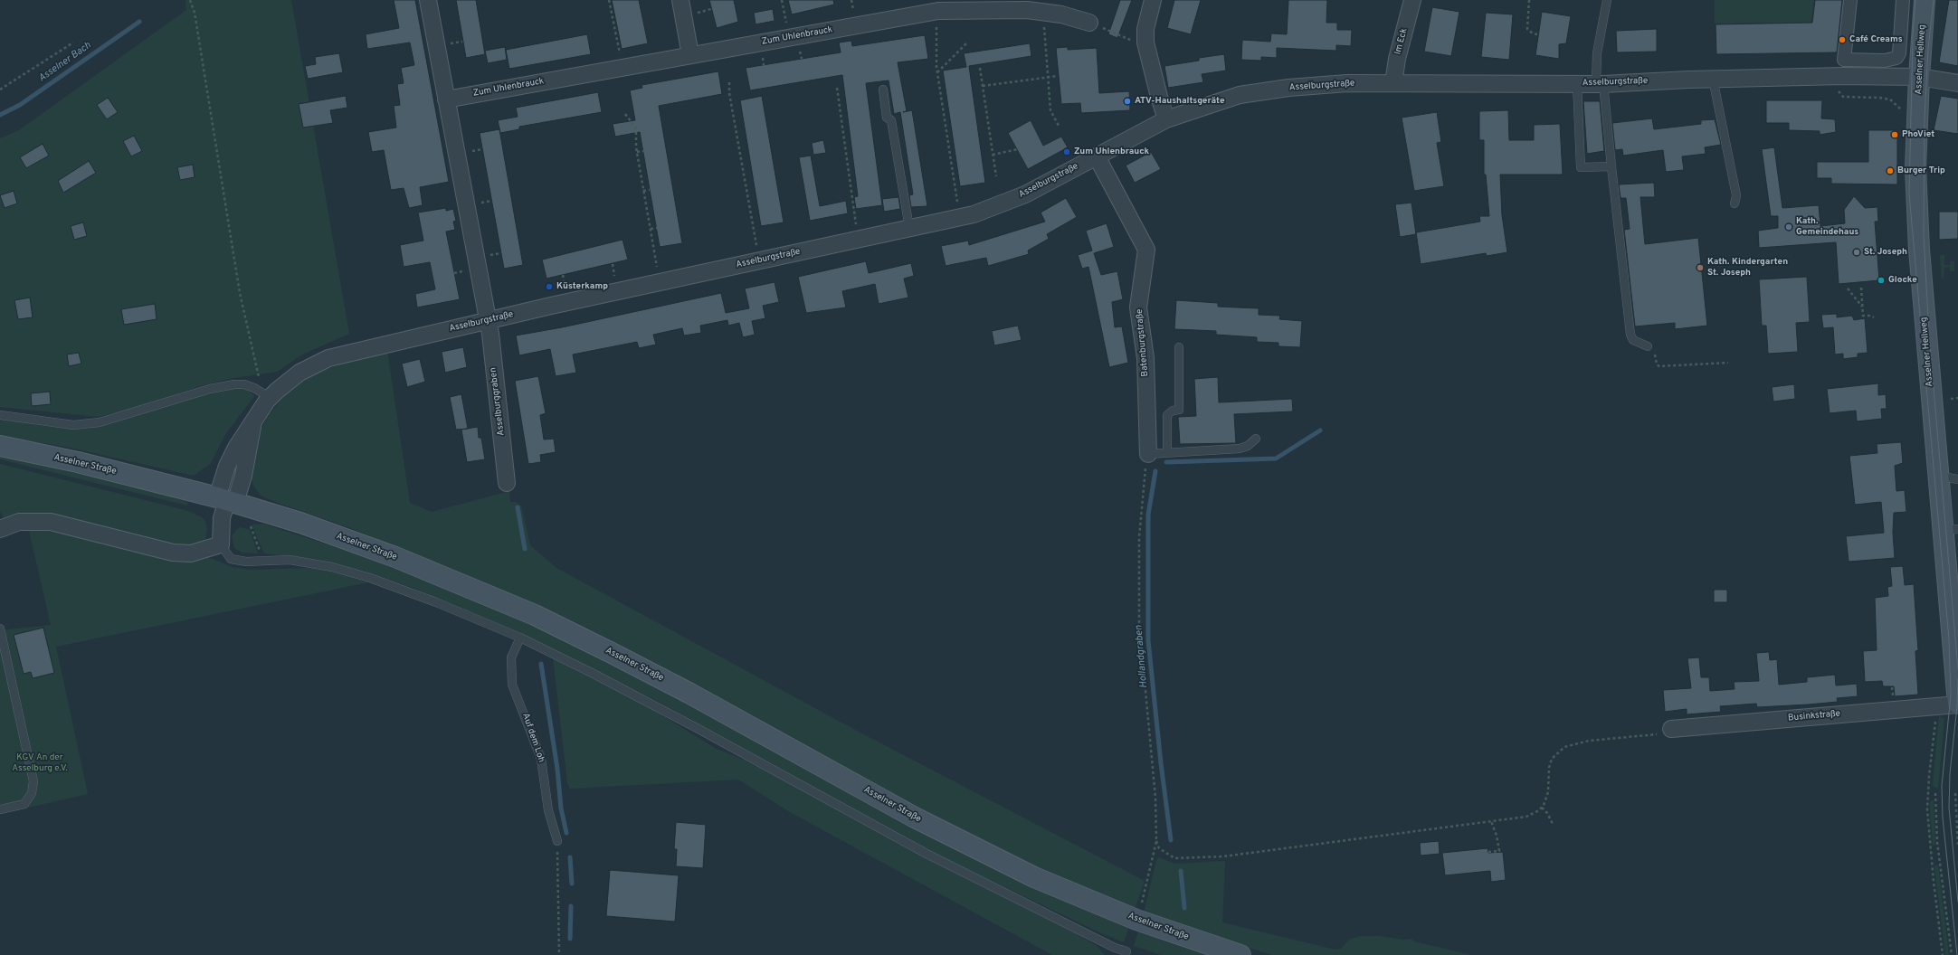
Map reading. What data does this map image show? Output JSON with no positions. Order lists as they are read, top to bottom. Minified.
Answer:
{"streets":{"main road":["Asselner Hellweg","Asselner Straße"],"street":["Zum Uhlenbrauck","Im Eck","Asselburgstraße","Batenburgstraße","Asselburggraben","Businkstraße"],"lane":["Auf dem Loh"]},"crossings":[["Im Eck","Asselburgstraße"],["Asselner Hellweg","Asselburgstraße"],["Asselner Hellweg","Businkstraße"],["Asselburgstraße","Batenburgstraße"],["Asselburgstraße","Asselburggraben"],["Asselburgstraße","Asselner Straße"]],"water":["Asselner Bach","Hollandgraben"],"parks":["KGV An der Asselburg e.V."],"places":["Café Creams","ATV-Haushaltsgeräte","PhoViet","Zum Uhlenbrauck","Burger Trip","Kath. Gemeindehaus","St. Joseph","Kath. Kindergarten St. Joseph","Glocke","Küsterkamp"]}
